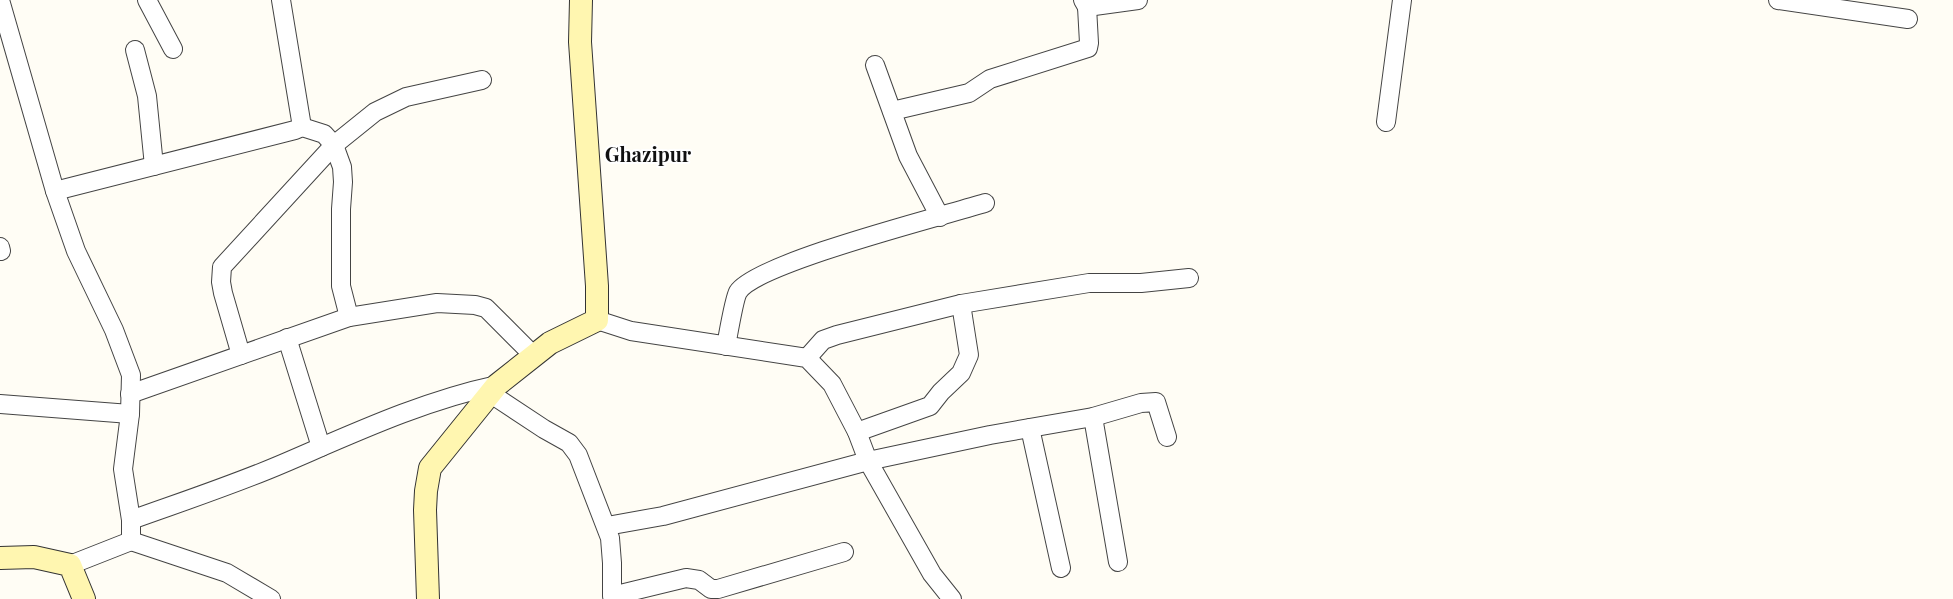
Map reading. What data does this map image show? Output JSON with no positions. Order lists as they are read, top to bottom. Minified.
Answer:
{"districts":["Ghazipur"]}
